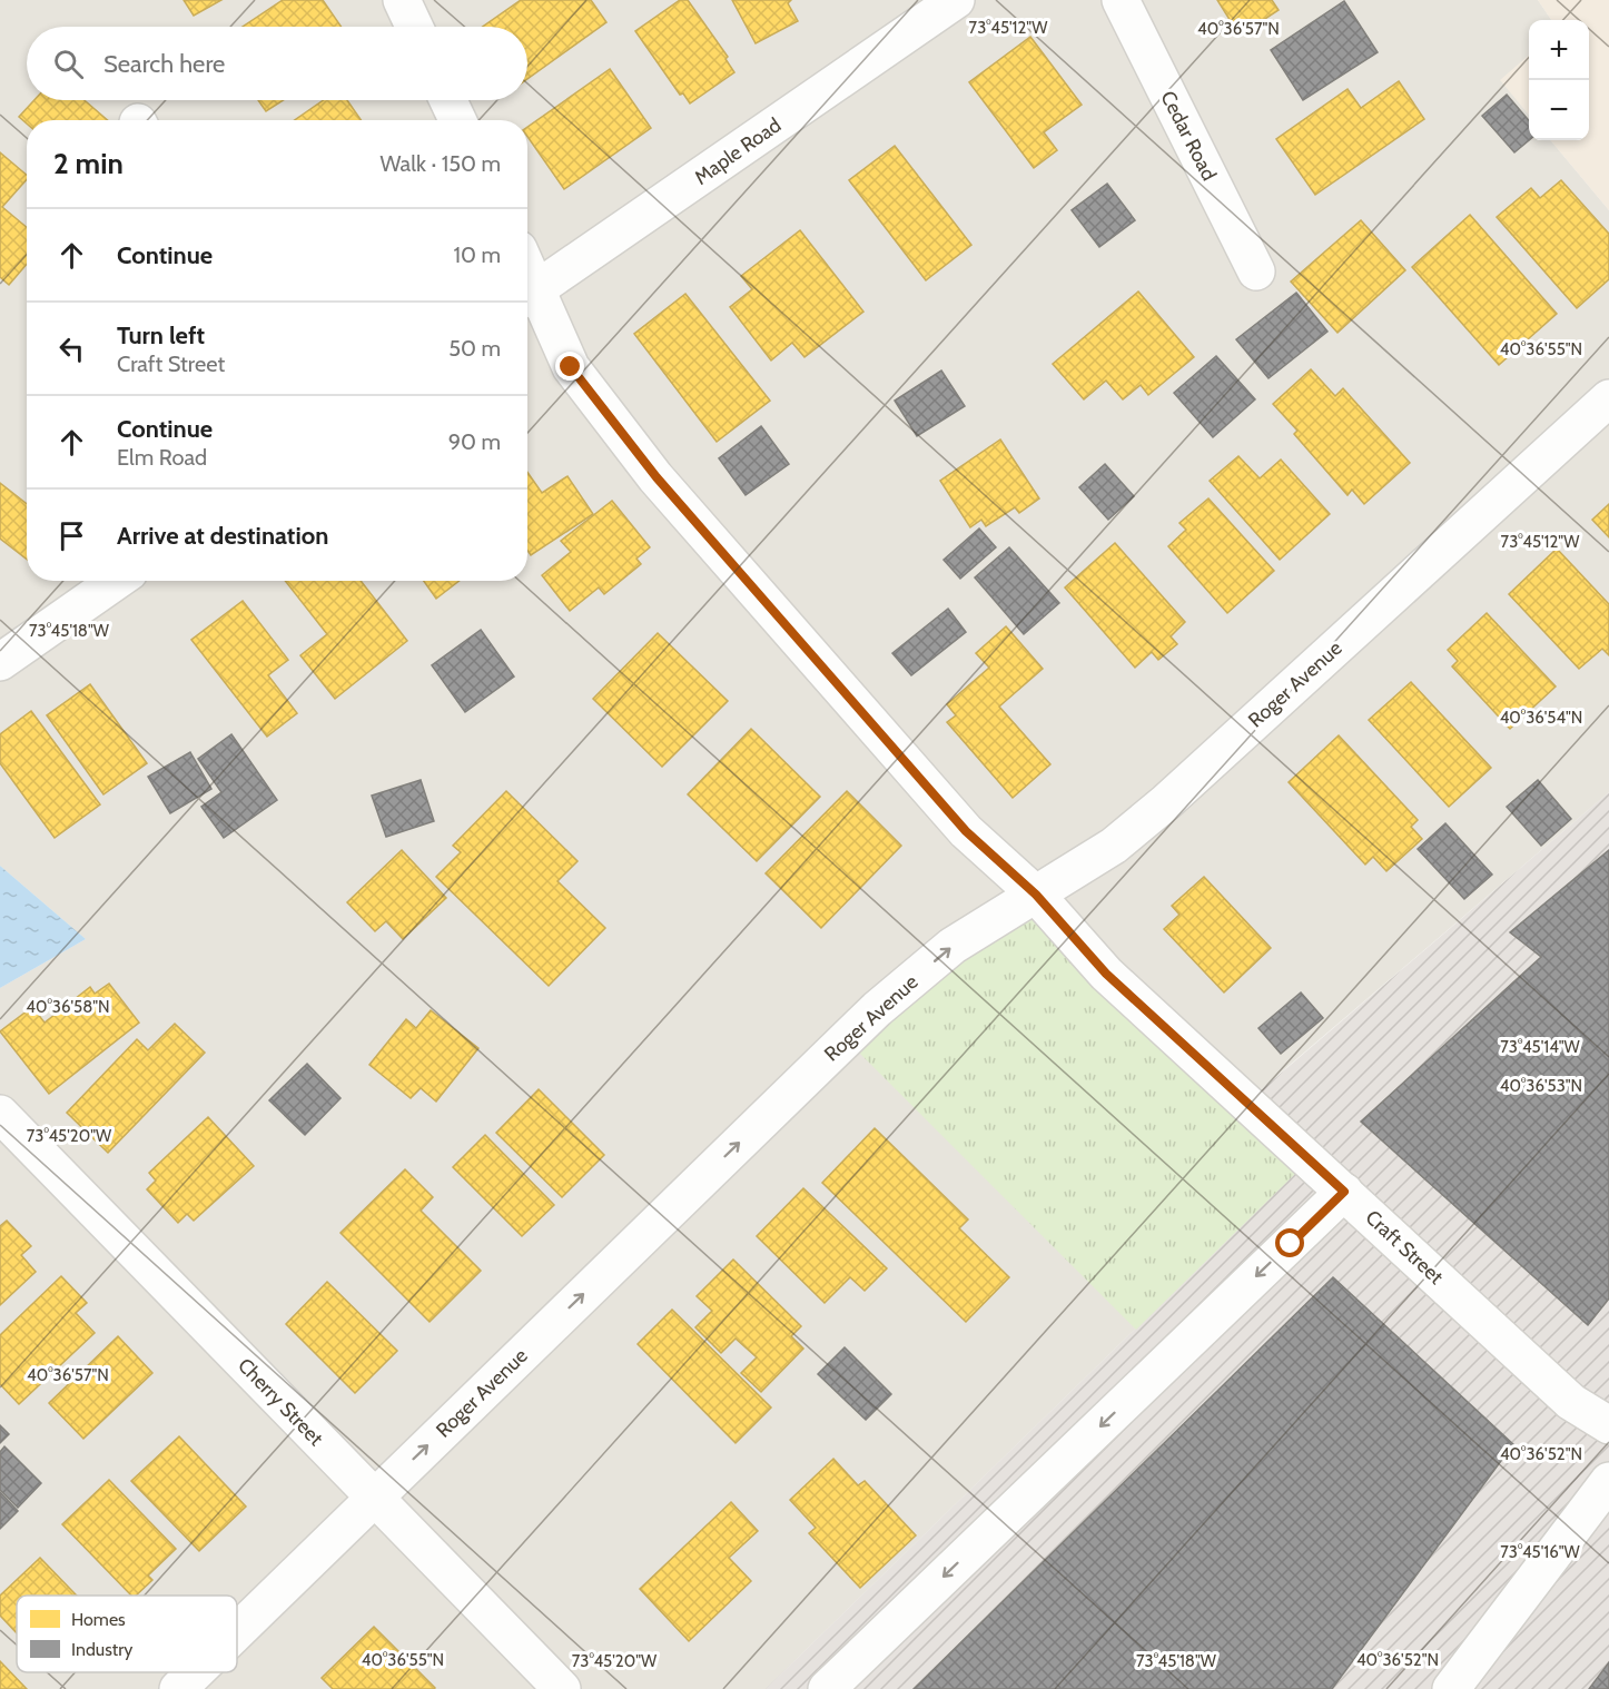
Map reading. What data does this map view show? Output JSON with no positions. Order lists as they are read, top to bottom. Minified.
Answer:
{"streets":{"street":["Cedar Road","Maple Road","Roger Avenue","Craft Street","Cherry Street"]},"crossings":[["Maple Road","Craft Street"],["Roger Avenue","Craft Street"],["Roger Avenue","Cherry Street"]],"one_way":["Roger Avenue"],"legend":["Homes","Industry"],"page":{"map_buttons":["+","−"],"search":"Search here","heading":["2 min","Walk · 150 m"],"list":[["Continue","10 m"],["Turn left","Craft Street","50 m"],["Continue","Elm Road","90 m"],"Arrive at destination"]},"coordinates":["73°45'12\"W","40°36'57\"N","40°36'55\"N","73°45'18\"W","40°36'54\"N","40°36'58\"N","73°45'14\"W","40°36'53\"N","73°45'20\"W","40°36'52\"N","73°45'16\"W"]}
